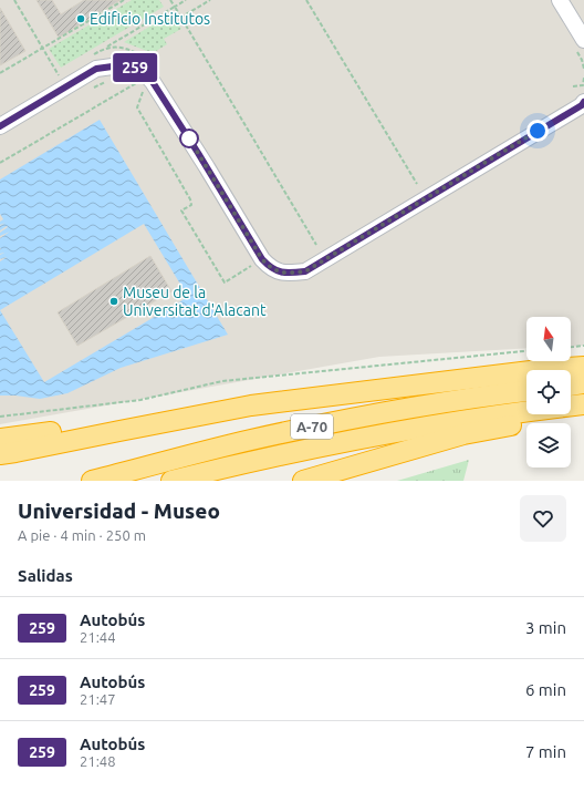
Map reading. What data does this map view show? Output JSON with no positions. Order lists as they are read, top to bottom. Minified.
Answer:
{"streets":{"highway":["A-70"]},"places":["Edificio Institutos","Museu de la Universitat d'Alacant"],"lines":["bus line 259"],"north":"top","page":{"on_map":"259","heading":[["Universidad - Museo","A pie · 4 min · 250 m"],"Salidas"],"list":[{"mark":"259","name":"Autobús","note":"21:44","value":"3 min"},{"mark":"259","name":"Autobús","note":"21:47","value":"6 min"},{"mark":"259","name":"Autobús","note":"21:48","value":"7 min"}]}}
